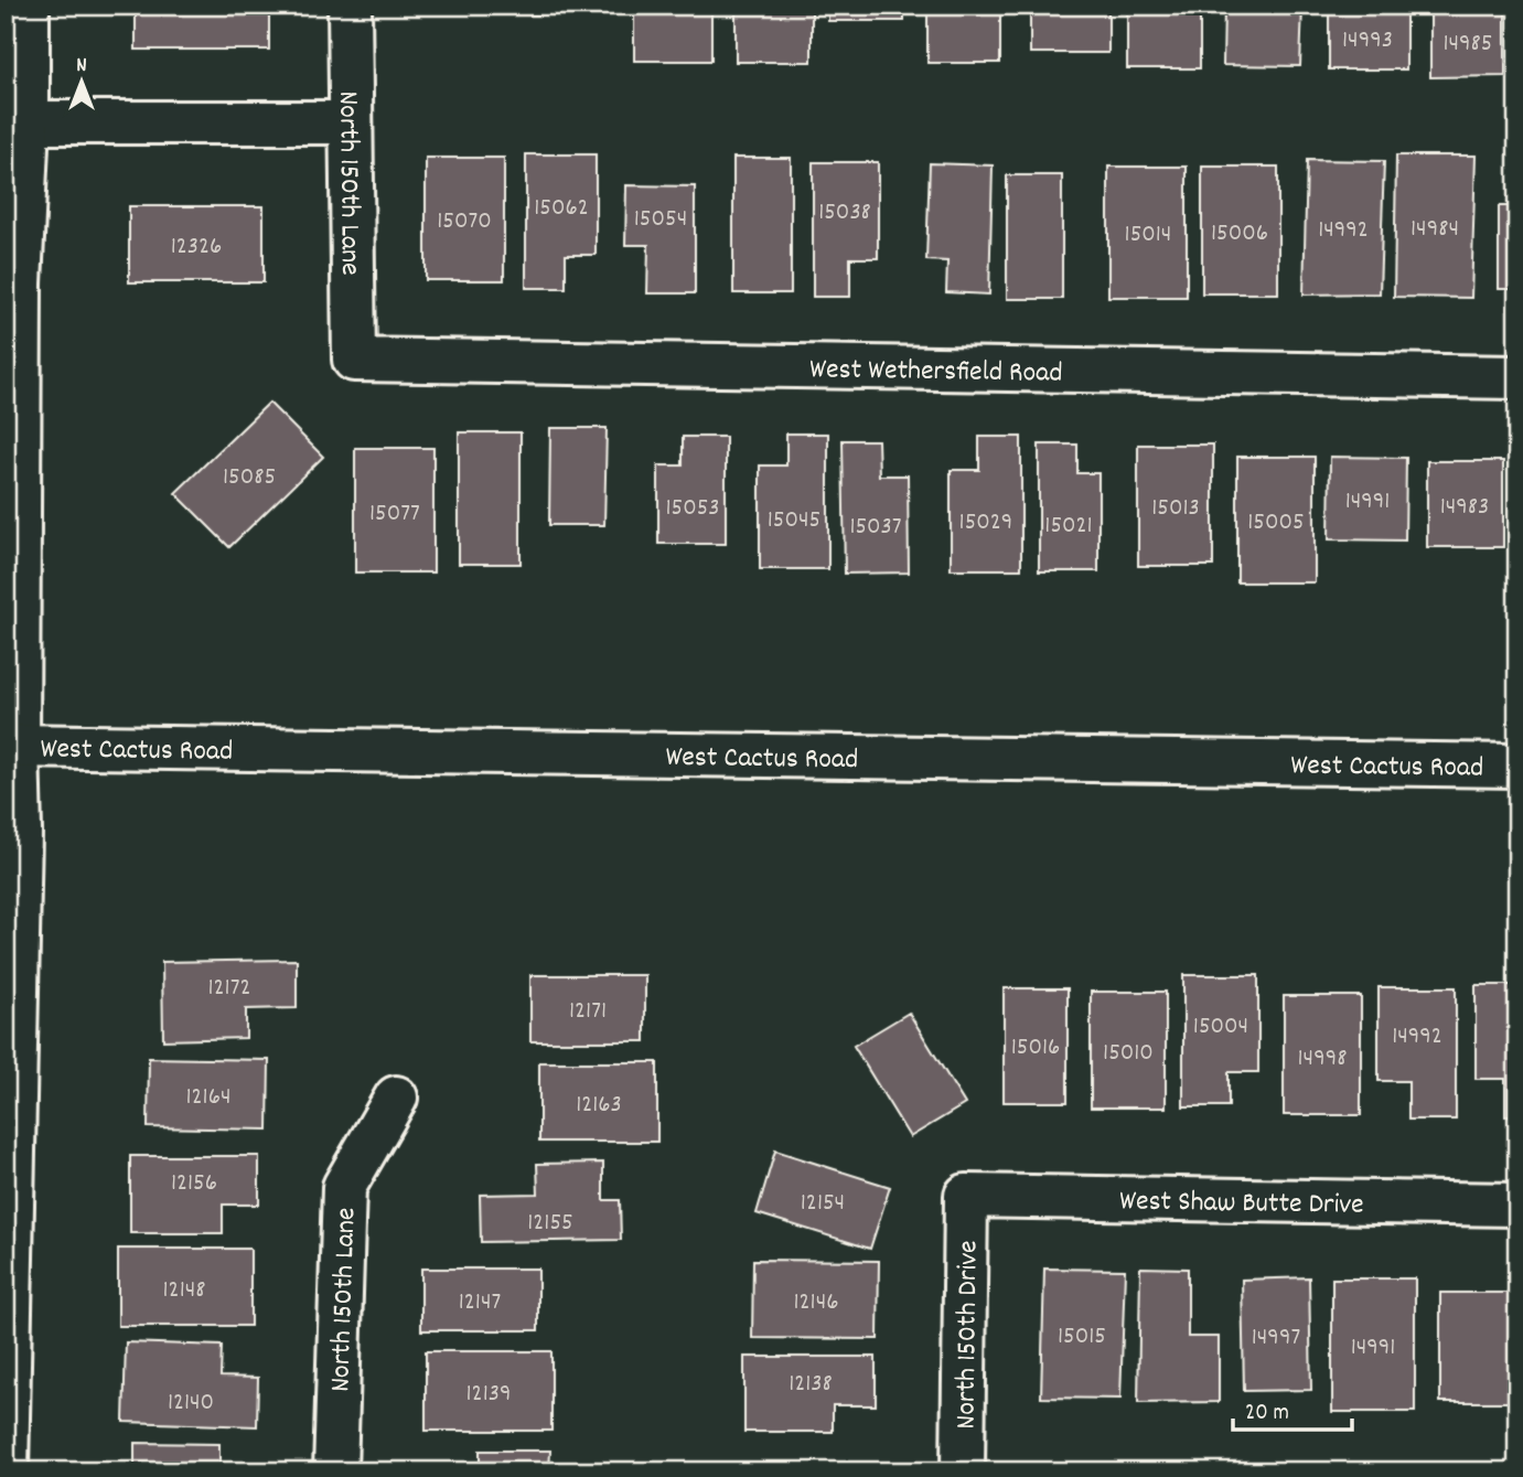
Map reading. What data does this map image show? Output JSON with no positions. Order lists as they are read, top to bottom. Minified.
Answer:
{"streets":{"street":["North 150th Lane","West Wethersfield Road","West Cactus Road","West Shaw Butte Drive","North 150th Drive"]},"crossings":[["North 150th Lane","West Wethersfield Road"],["West Shaw Butte Drive","North 150th Drive"]],"house_numbers":["14993","14985","15062","15038","15054","15070","14984","14992","15006","15014","12326","15085","14991","14983","15053","15013","15077","15045","15029","15005","15021","15037","12172","12171","15004","14992","15016","15010","14998","12164","12163","12156","12154","12155","12148","12147","12146","15015","14997","14991","12138","12139","12140"],"scale_bar":"20 m","north":"top"}
